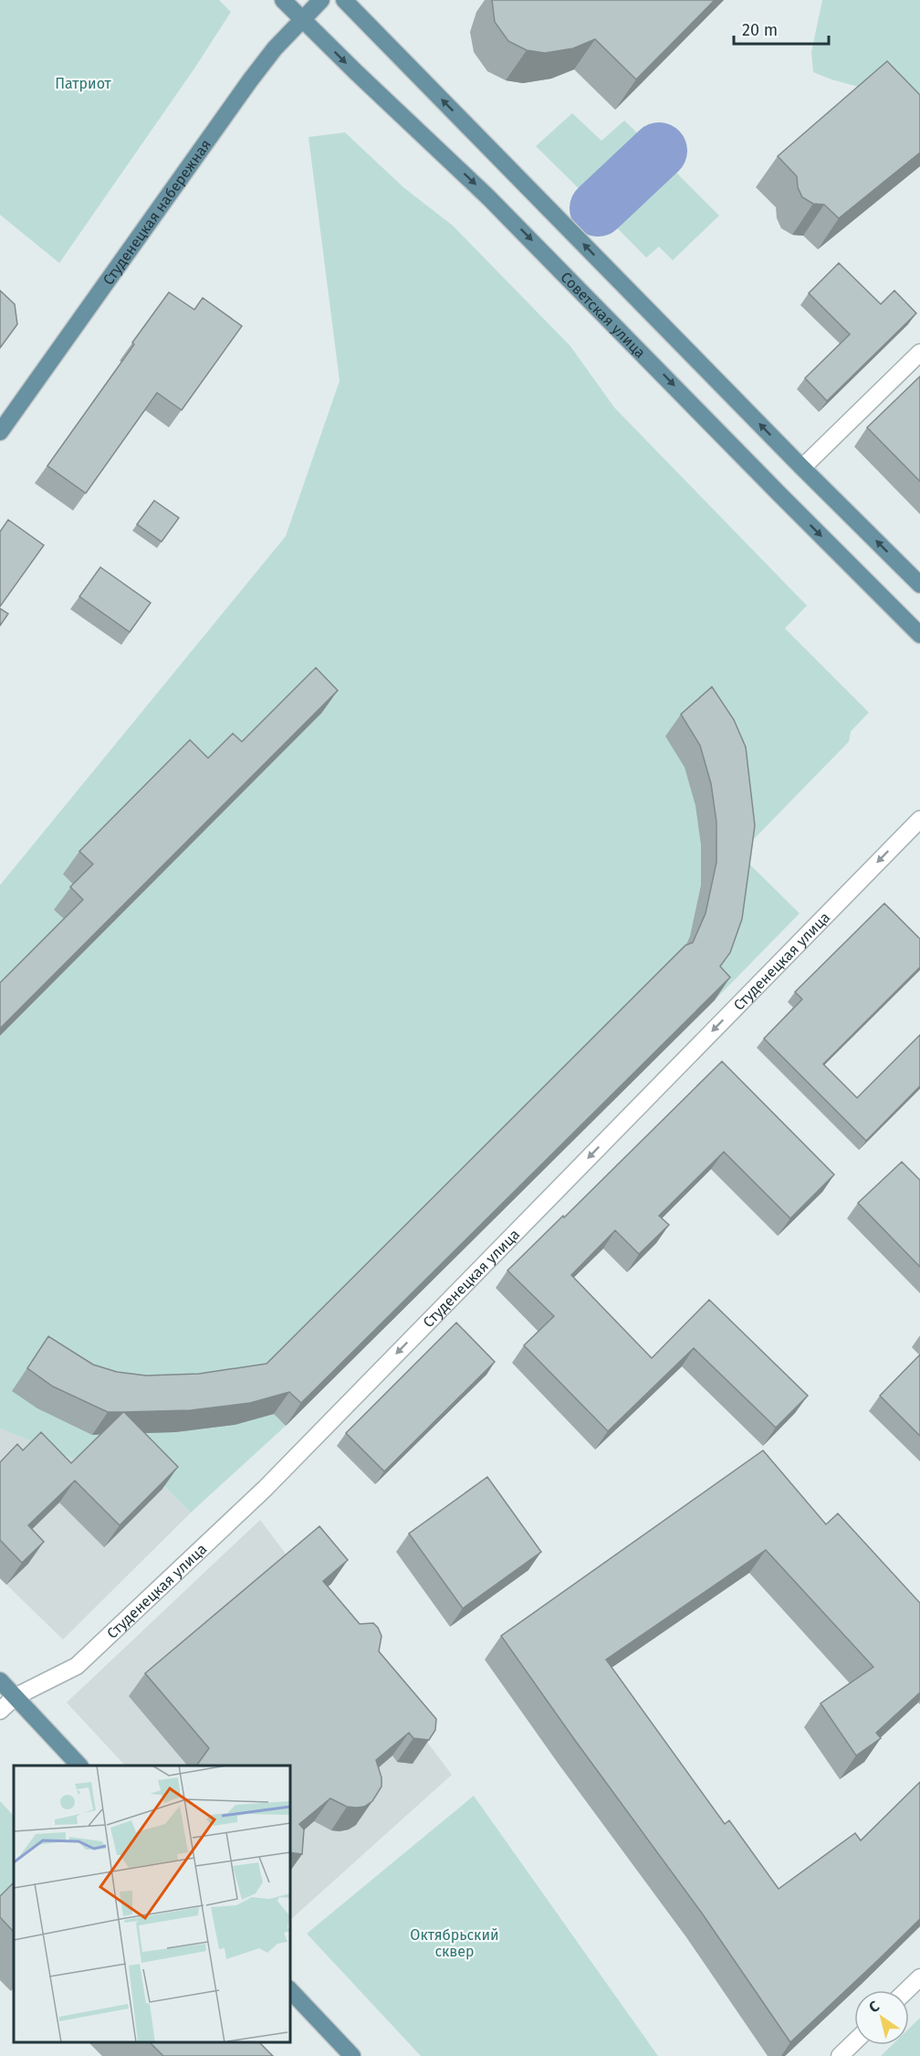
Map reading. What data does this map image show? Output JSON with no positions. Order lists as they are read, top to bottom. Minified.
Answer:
{"streets":{"main road":["Студенецкая набережная","Советская улица"],"street":["Студенецкая улица"]},"crossings":[["Студенецкая набережная","Советская улица"]],"one_way":["Студенецкая улица"],"parks":["Патриот","Октябрьский сквер"],"scale_bar":"20 m","north":"top left"}
